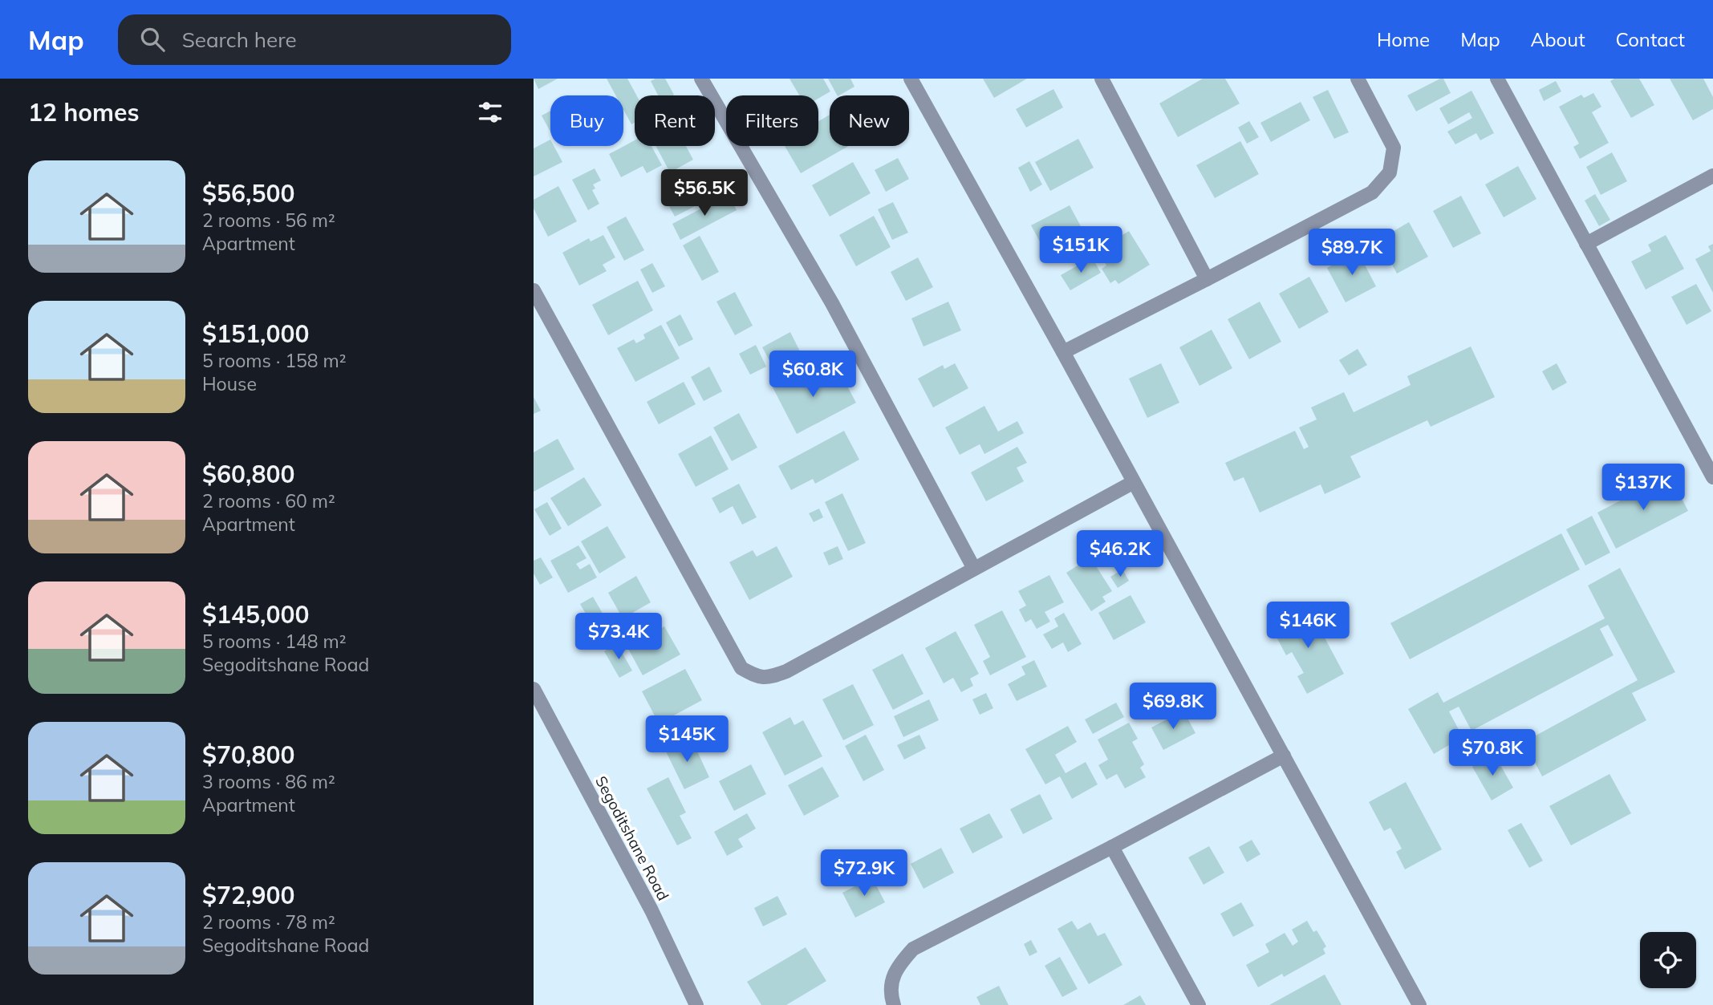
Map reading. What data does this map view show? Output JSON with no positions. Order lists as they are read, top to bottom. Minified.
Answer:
{"streets":{"street":["Segoditshane Road"]},"page":{"header":"Map","search":"Search here","nav":["Home","Map","About","Contact"],"heading":"12 homes","chip":["Buy","Rent","Filters","New"],"list":[{"name":"$56,500","note":"2 rooms · 56 m² · Apartment"},{"name":"$151,000","note":"5 rooms · 158 m² · House"},{"name":"$60,800","note":"2 rooms · 60 m² · Apartment"},{"name":"$145,000","note":"5 rooms · 148 m² · Segoditshane Road"},{"name":"$70,800","note":"3 rooms · 86 m² · Apartment"},{"name":"$72,900","note":"2 rooms · 78 m² · Segoditshane Road"}],"price":["$56.5K","$151K","$89.7K","$60.8K","$137K","$46.2K","$146K","$73.4K","$69.8K","$145K","$70.8K","$72.9K"]}}
